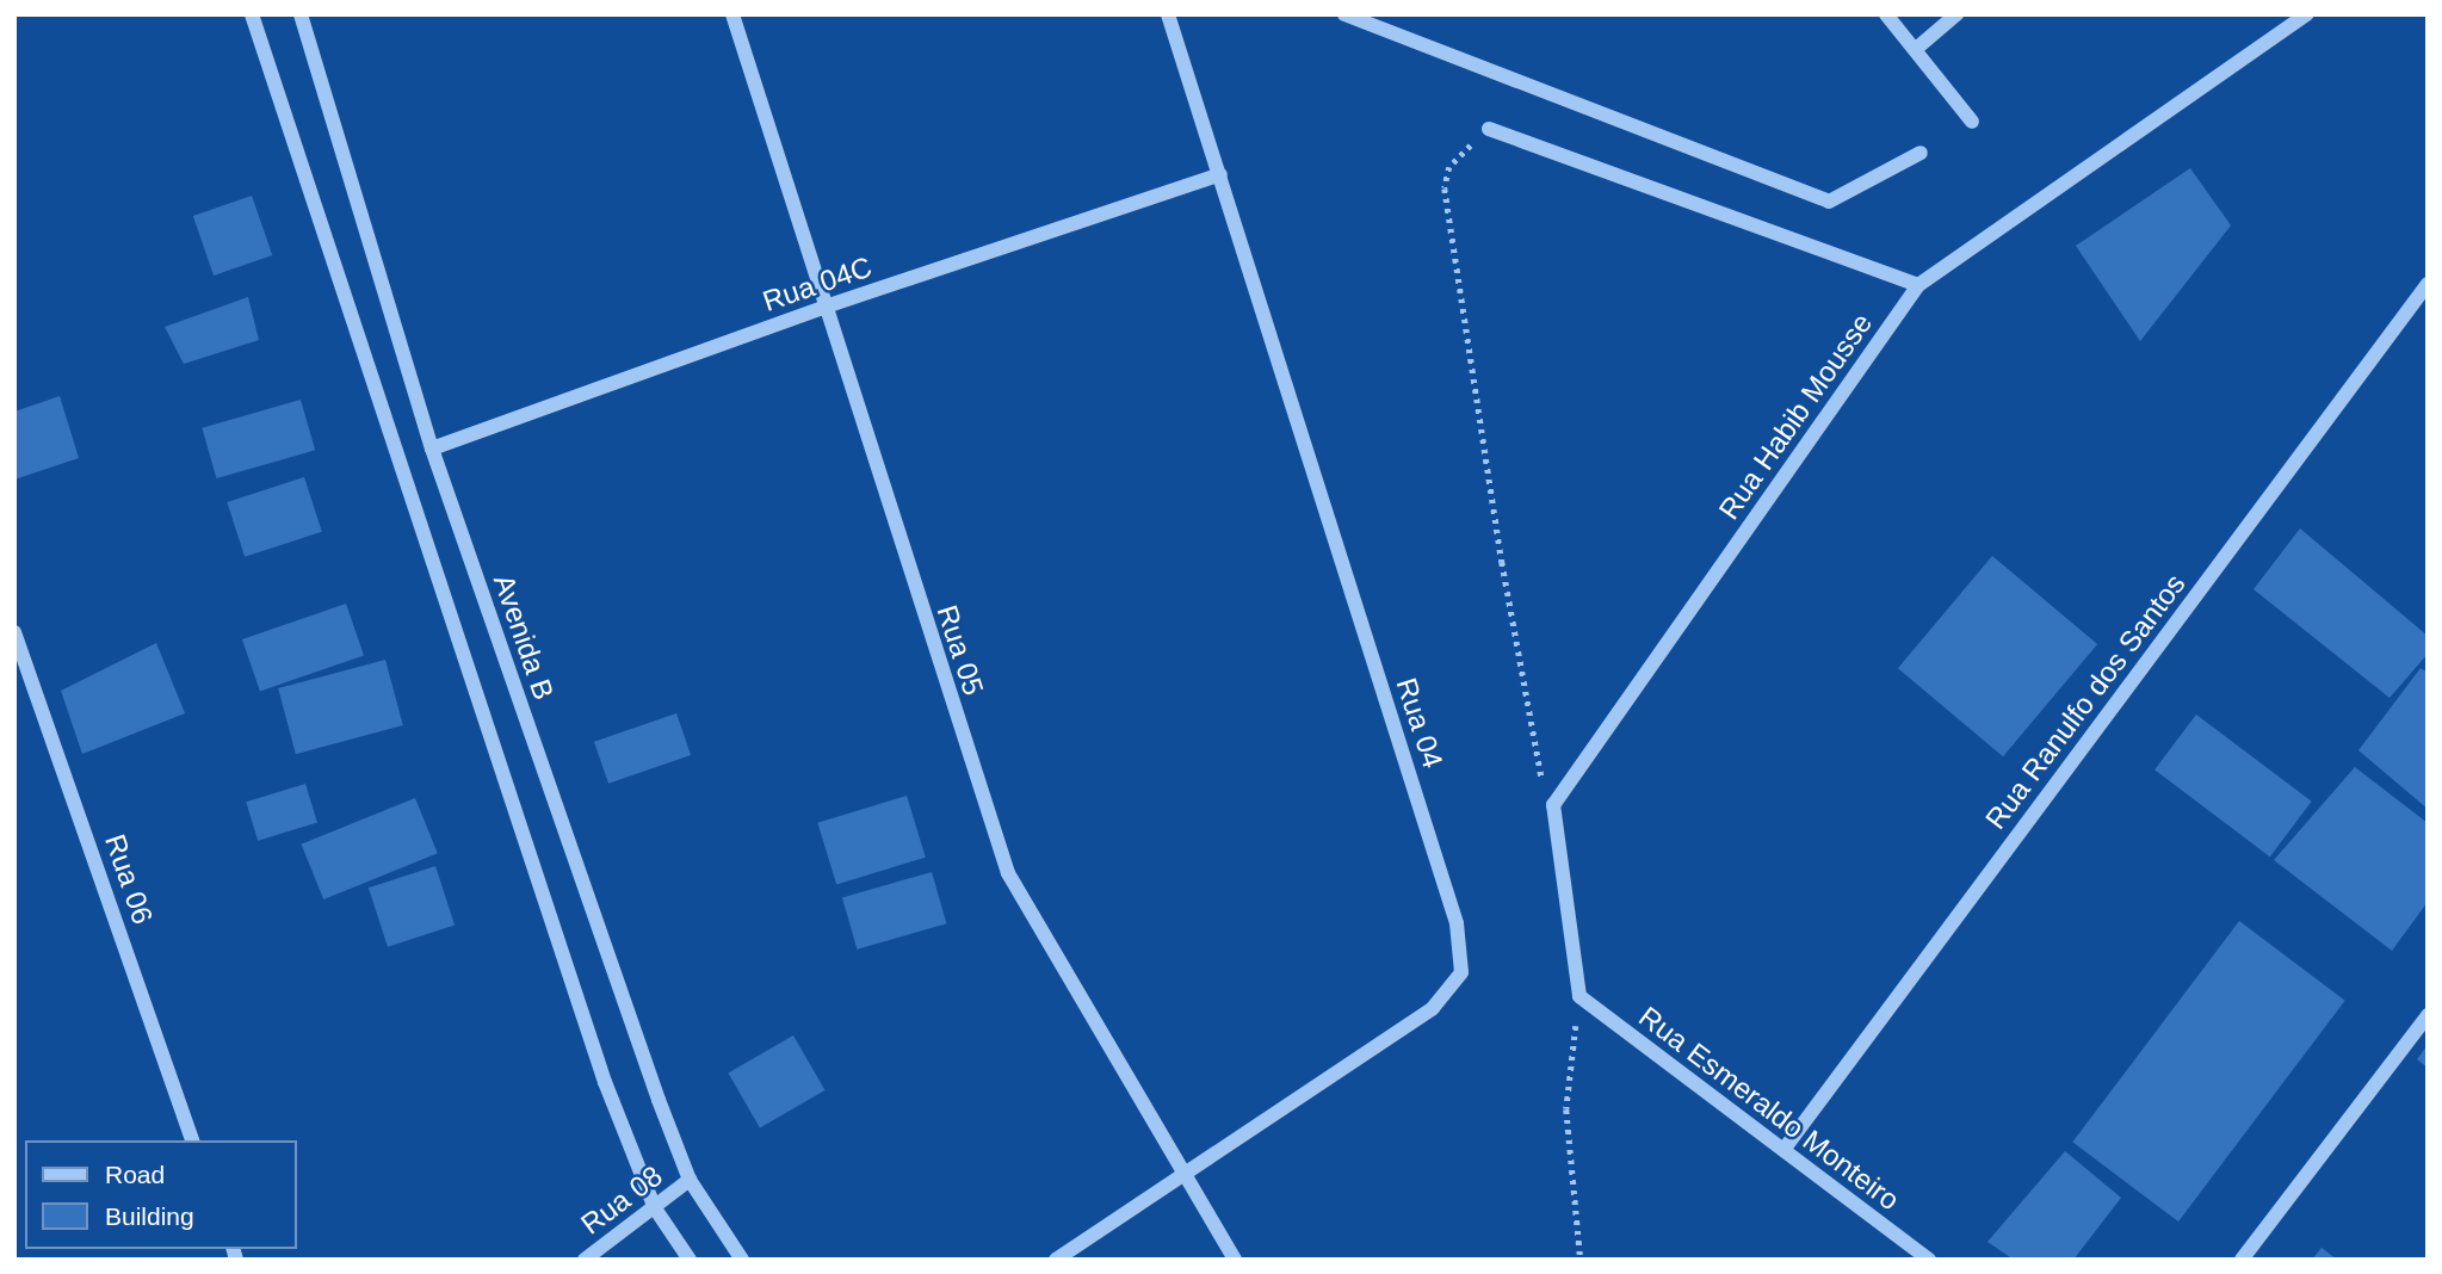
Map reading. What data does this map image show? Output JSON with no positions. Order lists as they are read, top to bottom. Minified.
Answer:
{"streets":{"street":["Rua 04C","Rua Habib Mousse","Avenida B","Rua 05","Rua Ranulfo dos Santos","Rua 04","Rua 06","Rua Esmeraldo Monteiro","Rua 08"]},"crossings":[["Rua 04C","Avenida B"],["Rua 04C","Rua 05"],["Rua 04C","Rua 04"],["Avenida B","Rua 08"],["Rua 05","Rua 04"],["Rua Ranulfo dos Santos","Rua Esmeraldo Monteiro"]],"legend":["Road","Building"]}
